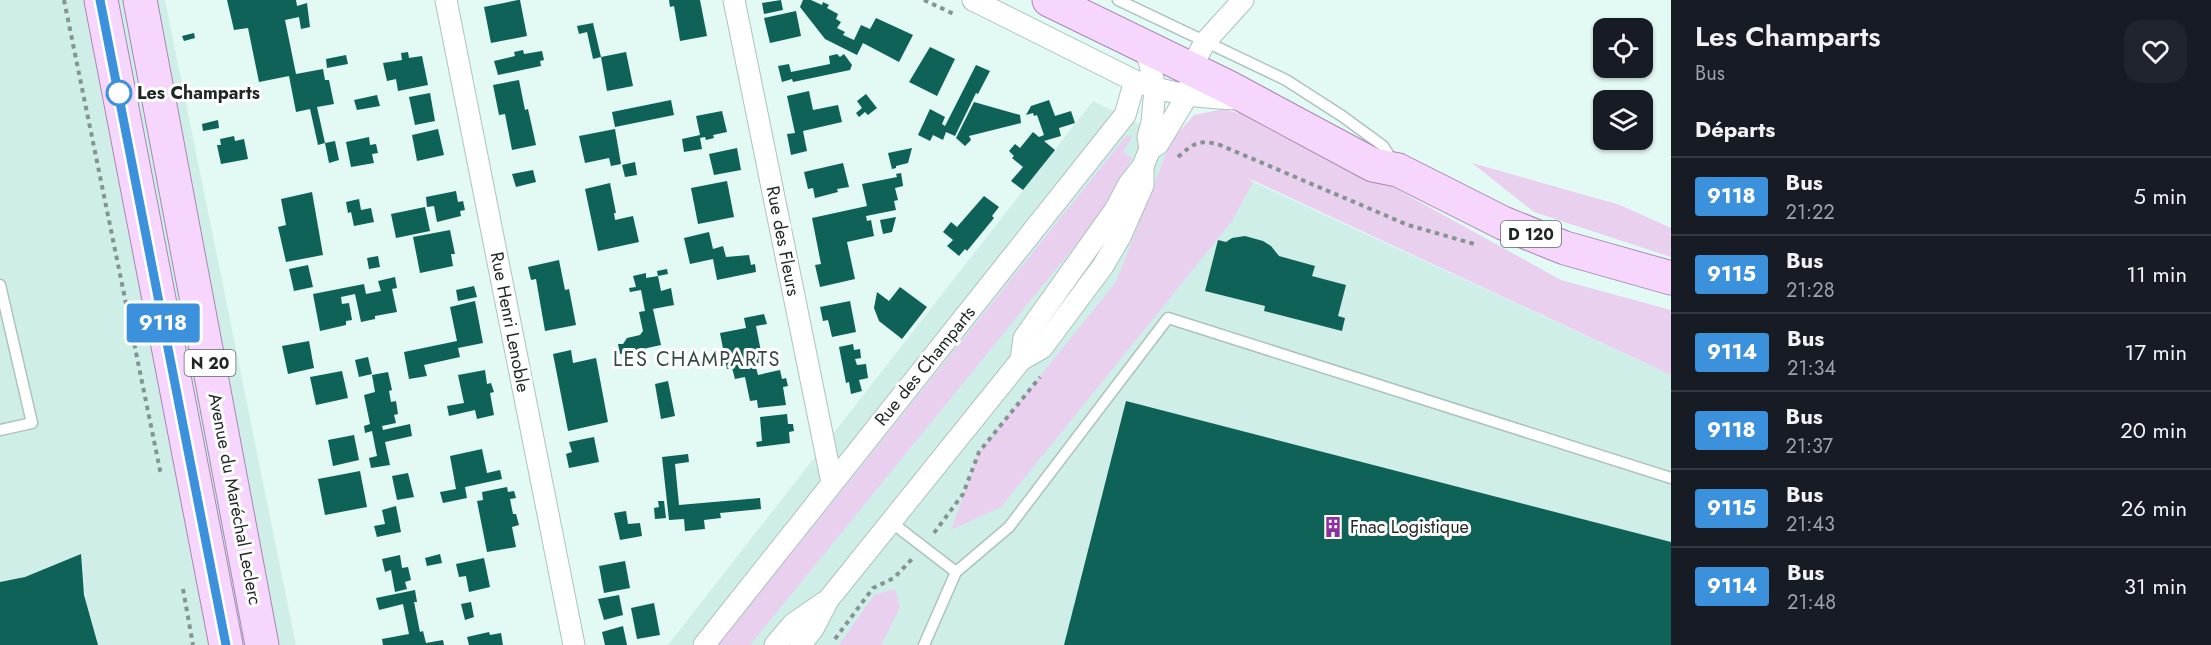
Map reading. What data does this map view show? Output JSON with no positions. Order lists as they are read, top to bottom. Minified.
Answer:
{"streets":{"main road":["D 120","N 20","Avenue du Maréchal Leclerc"],"street":["Rue des Fleurs","Rue Henri Lenoble","Rue des Champarts"]},"crossings":[["Rue des Fleurs","Rue des Champarts"]],"districts":["LES CHAMPARTS"],"places":{"other":["Les Champarts"],"building":["Fnac Logistique"]},"lines":["bus line 9118"],"page":{"on_map":"9118","heading":[["Les Champarts","Bus"],"Départs"],"list":[{"mark":"9118","name":"Bus","note":"21:22","value":"5 min"},{"mark":"9115","name":"Bus","note":"21:28","value":"11 min"},{"mark":"9114","name":"Bus","note":"21:34","value":"17 min"},{"mark":"9118","name":"Bus","note":"21:37","value":"20 min"},{"mark":"9115","name":"Bus","note":"21:43","value":"26 min"},{"mark":"9114","name":"Bus","note":"21:48","value":"31 min"}]}}
